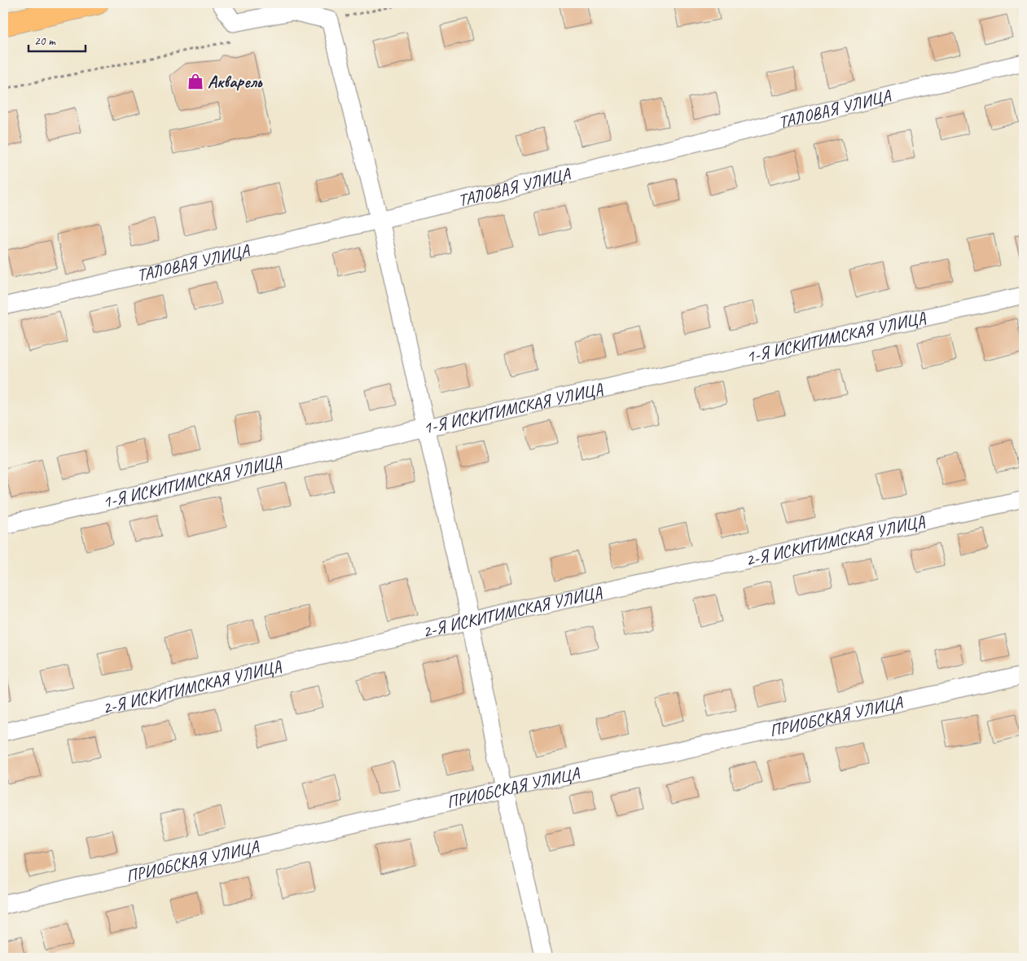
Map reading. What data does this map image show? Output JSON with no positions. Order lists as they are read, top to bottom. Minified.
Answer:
{"streets":{"street":["ТАЛОВАЯ УЛИЦА","1-Я ИСКИТИМСКАЯ УЛИЦА","2-Я ИСКИТИМСКАЯ УЛИЦА","ПРИОБСКАЯ УЛИЦА"]},"places":{"shop":["Акварель"]},"scale_bar":"20 m"}
